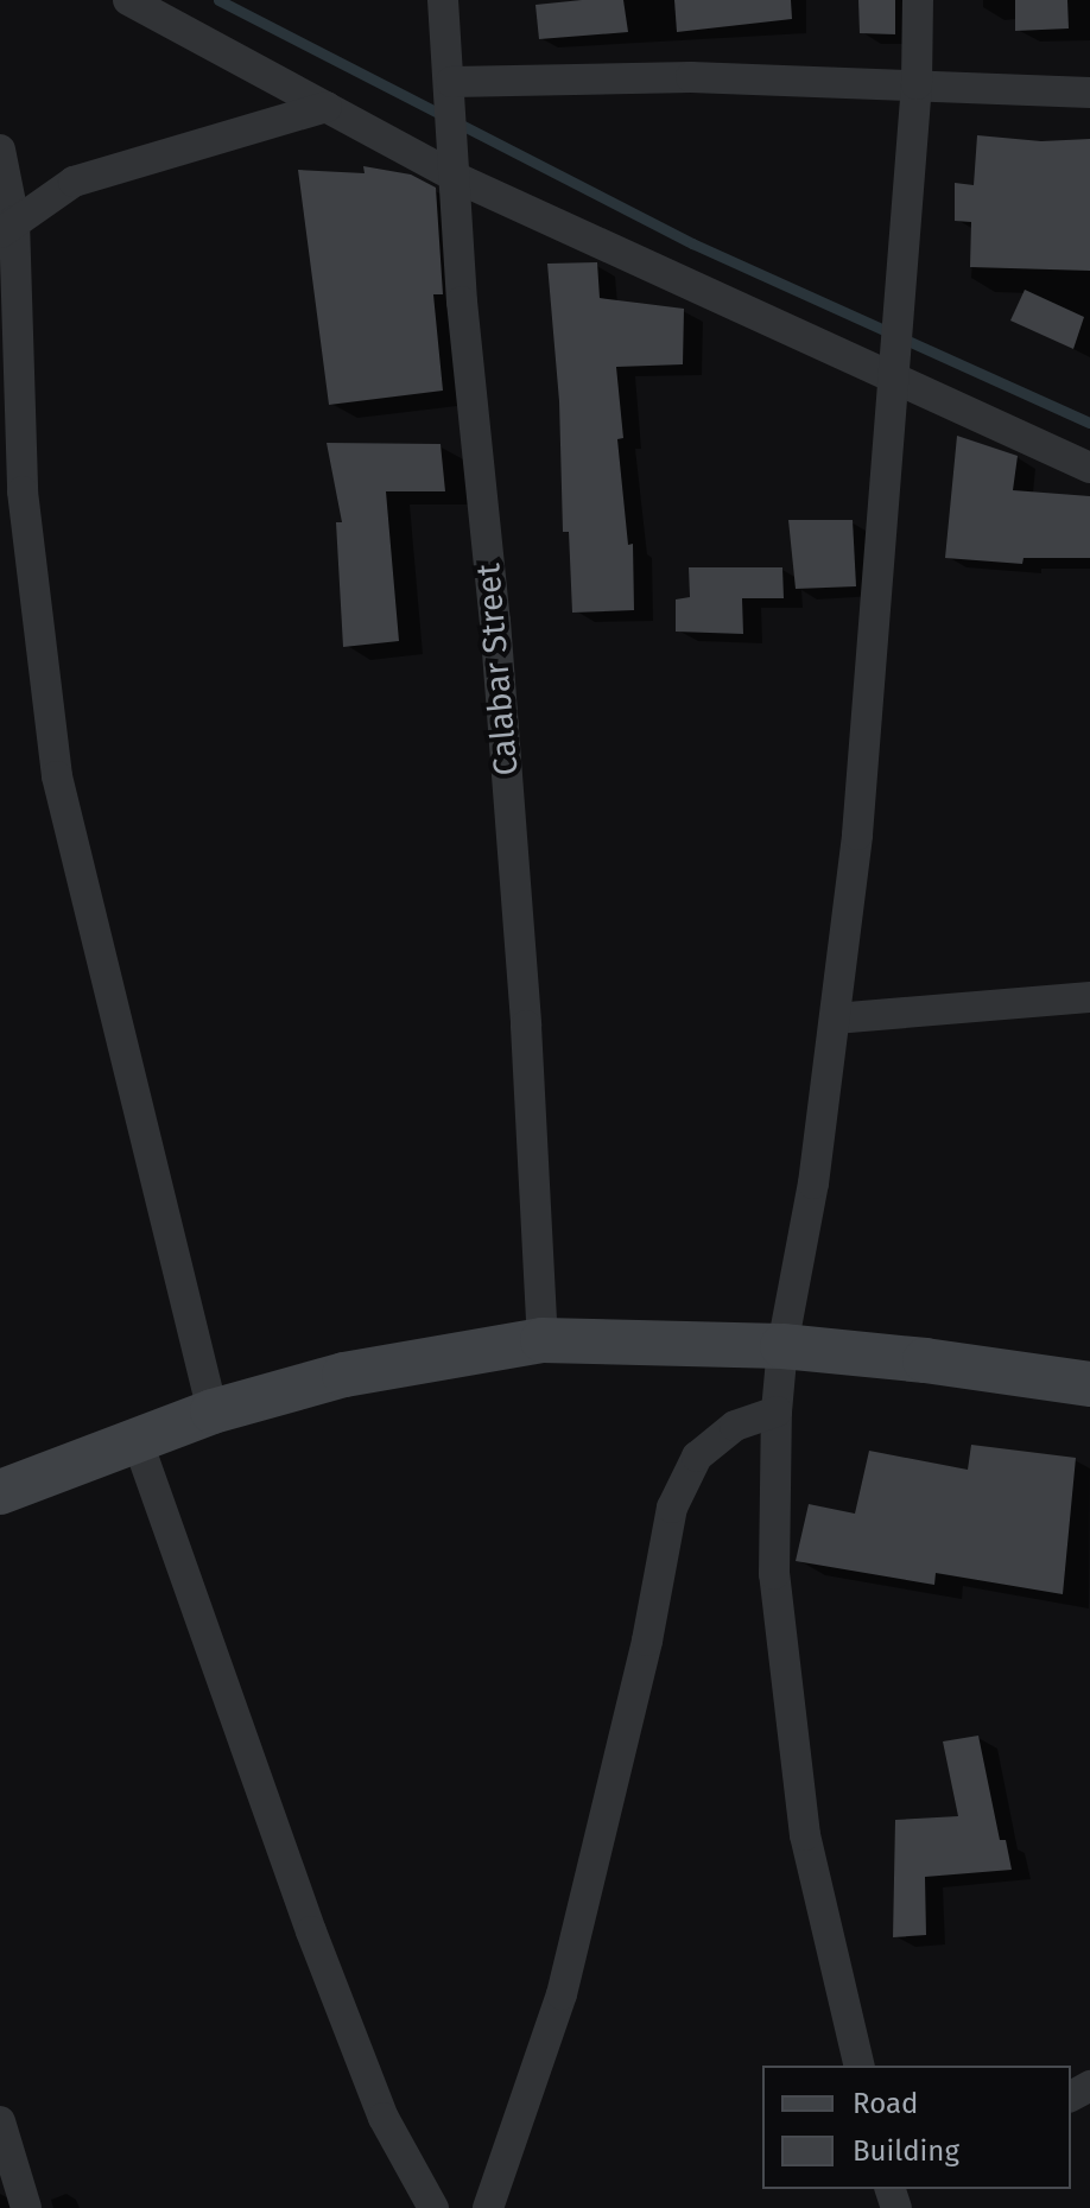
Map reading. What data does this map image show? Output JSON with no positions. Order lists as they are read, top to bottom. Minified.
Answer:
{"streets":{"street":["Calabar Street"]},"legend":["Road","Building"]}
